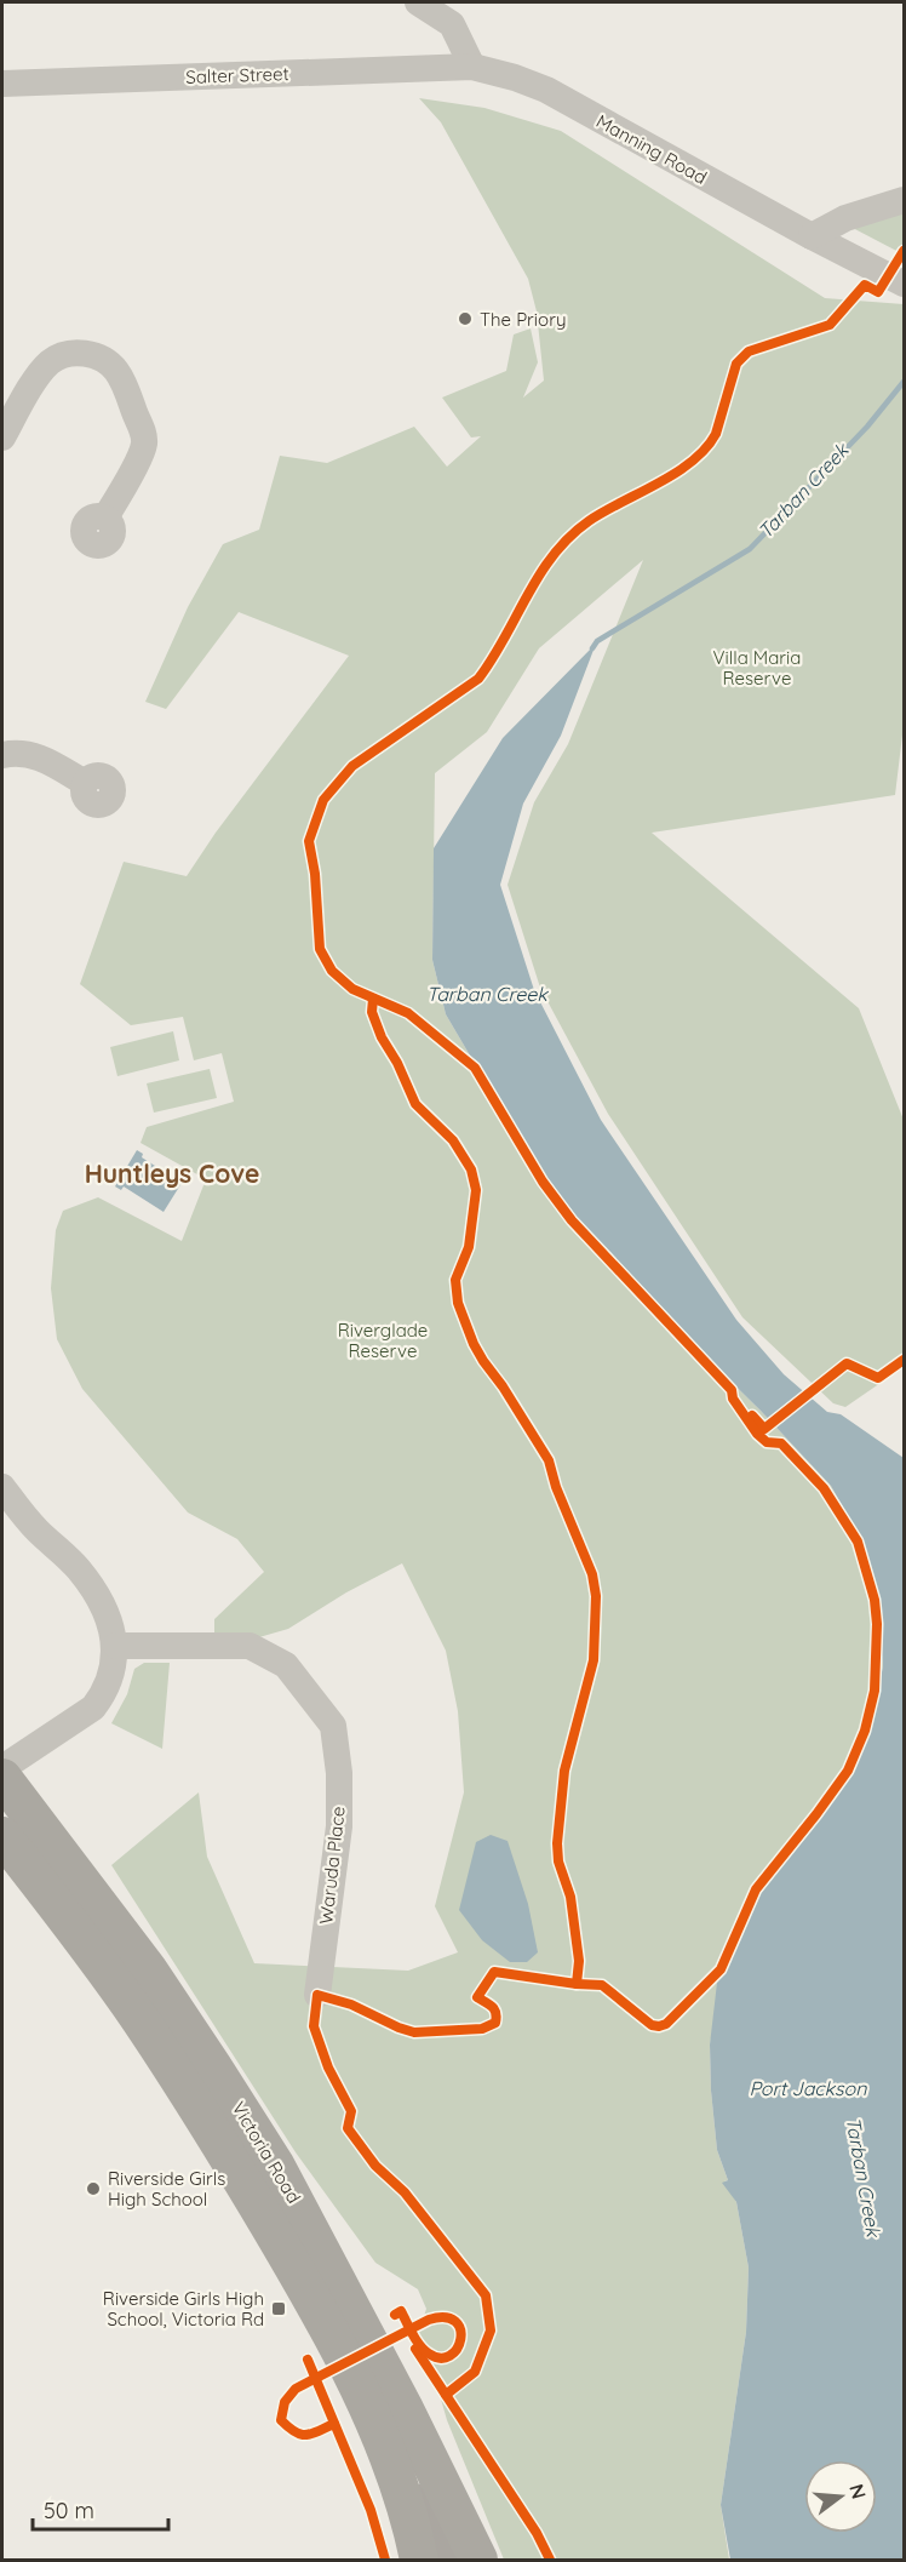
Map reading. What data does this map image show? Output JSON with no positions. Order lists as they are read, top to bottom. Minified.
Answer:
{"streets":{"highway":["Victoria Road"],"street":["Salter Street","Manning Road","Waruda Place"]},"crossings":[["Salter Street","Manning Road"]],"districts":["Huntleys Cove"],"water":["Tarban Creek","Port Jackson"],"parks":["Villa Maria Reserve","Riverglade Reserve"],"places":{"other":["The Priory","Riverside Girls High School"],"transit":["Riverside Girls High School, Victoria Rd"]},"scale_bar":"50 m","north":"right"}
